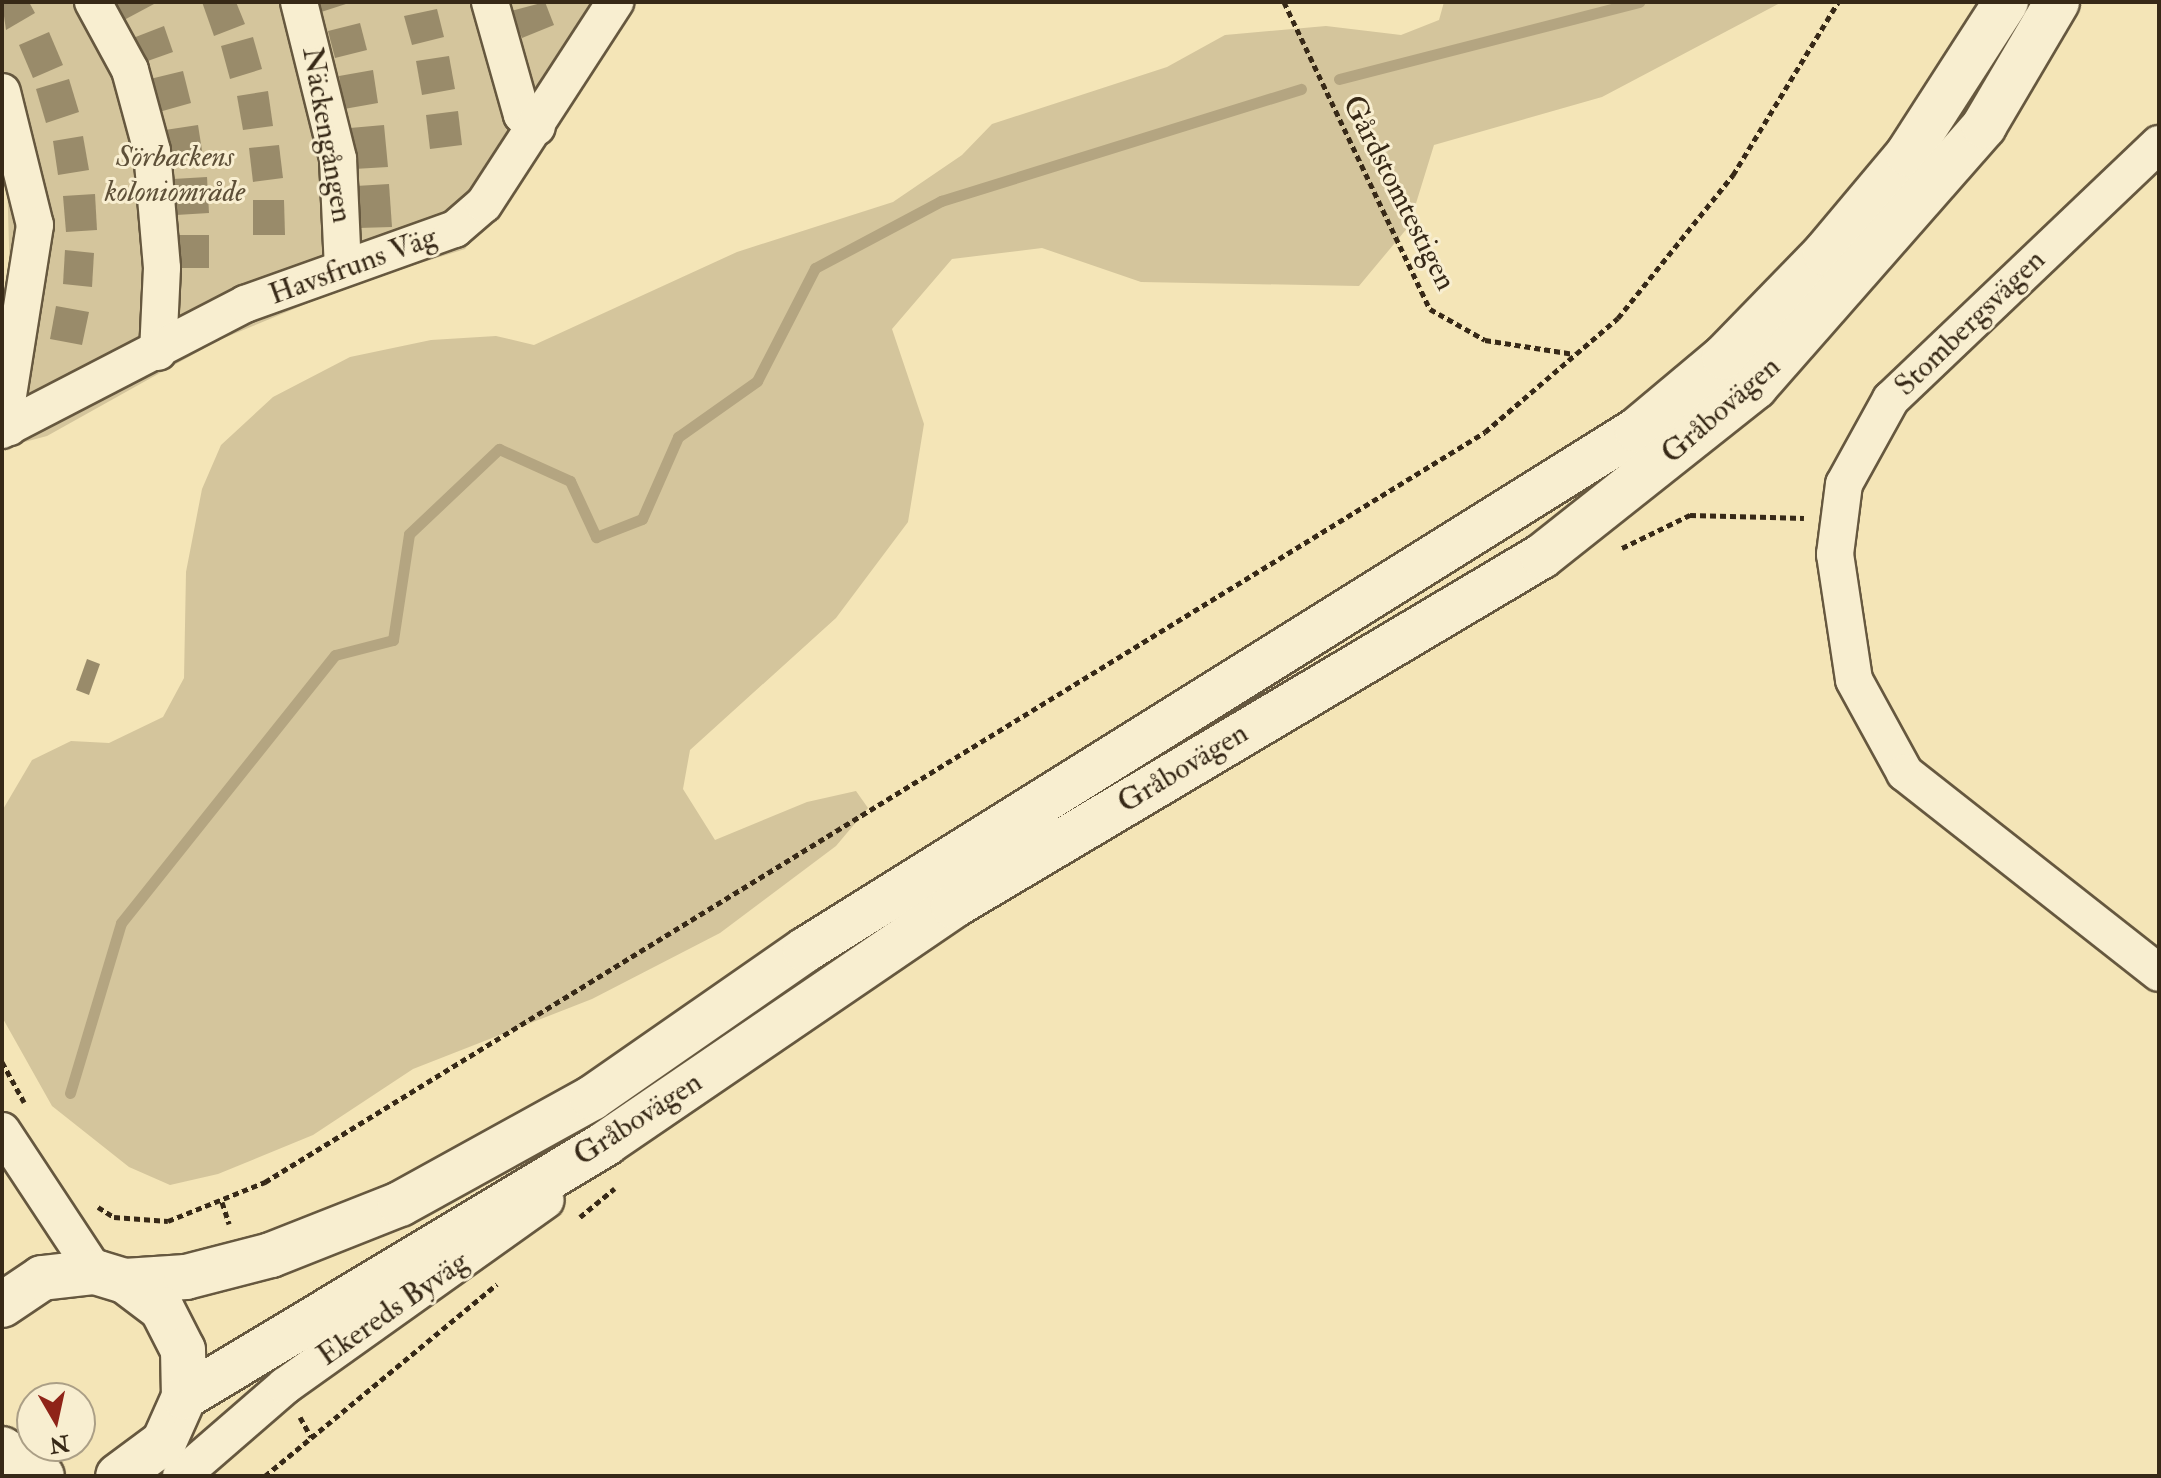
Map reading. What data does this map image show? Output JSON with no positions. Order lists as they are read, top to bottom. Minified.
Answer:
{"streets":{"main road":["Gråbovägen"],"street":["Näckengången","Havsfruns Väg","Stombergsvägen","Ekereds Byväg"],"path":["Gårdstomtestigen"]},"crossings":[["Näckengången","Havsfruns Väg"],["Gråbovägen","Ekereds Byväg"]],"parks":["Sörbackens koloniområde"],"north":"bottom"}
